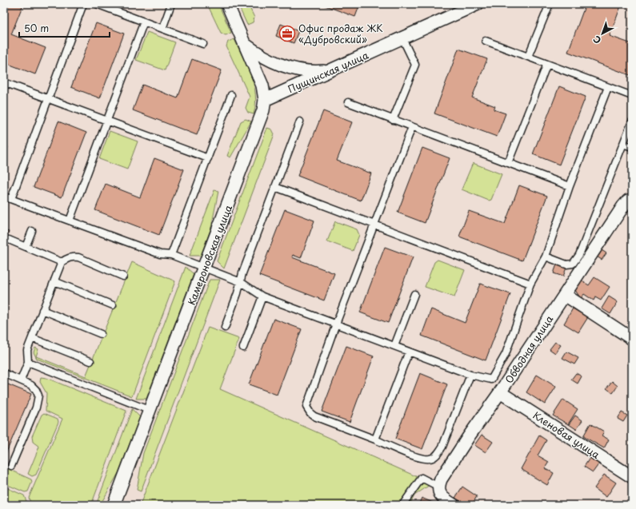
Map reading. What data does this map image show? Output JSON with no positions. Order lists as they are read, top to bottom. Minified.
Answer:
{"streets":{"street":["Пущинская улица","Камероновская улица","Обводная улица","Кленовая улица"]},"crossings":[["Пущинская улица","Камероновская улица"],["Обводная улица","Кленовая улица"]],"places":{"office":["Офис продаж ЖК «Дубровский»"]},"scale_bar":"50 m","north":"bottom left"}
